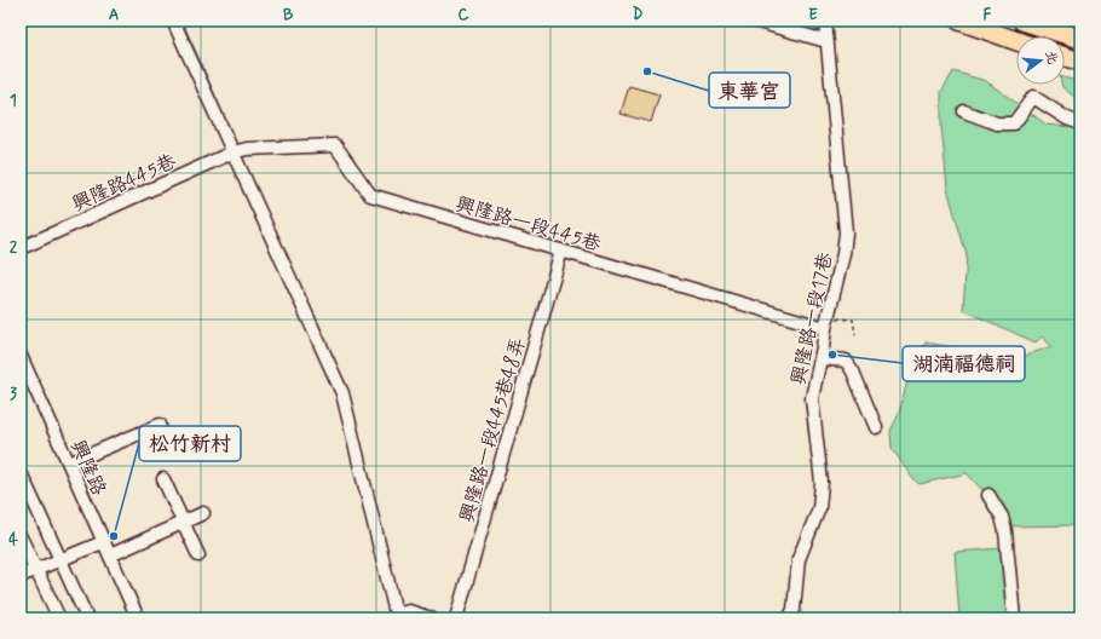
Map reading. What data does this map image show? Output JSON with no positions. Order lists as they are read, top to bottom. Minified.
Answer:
{"streets":{"street":["興隆路445巷","興隆路一段445巷","興隆路一段17巷","興隆路一段445巷48弄","興隆路"]},"crossings":[["興隆路445巷","興隆路一段445巷"],["興隆路一段445巷","興隆路一段17巷"],["興隆路一段445巷","興隆路一段445巷48弄"]],"places":["東華宮","湖湳福德祠","松竹新村"],"north":"right","grid":{"columns":["A","B","C","D","E","F"],"rows":["1","2","3","4"]}}
